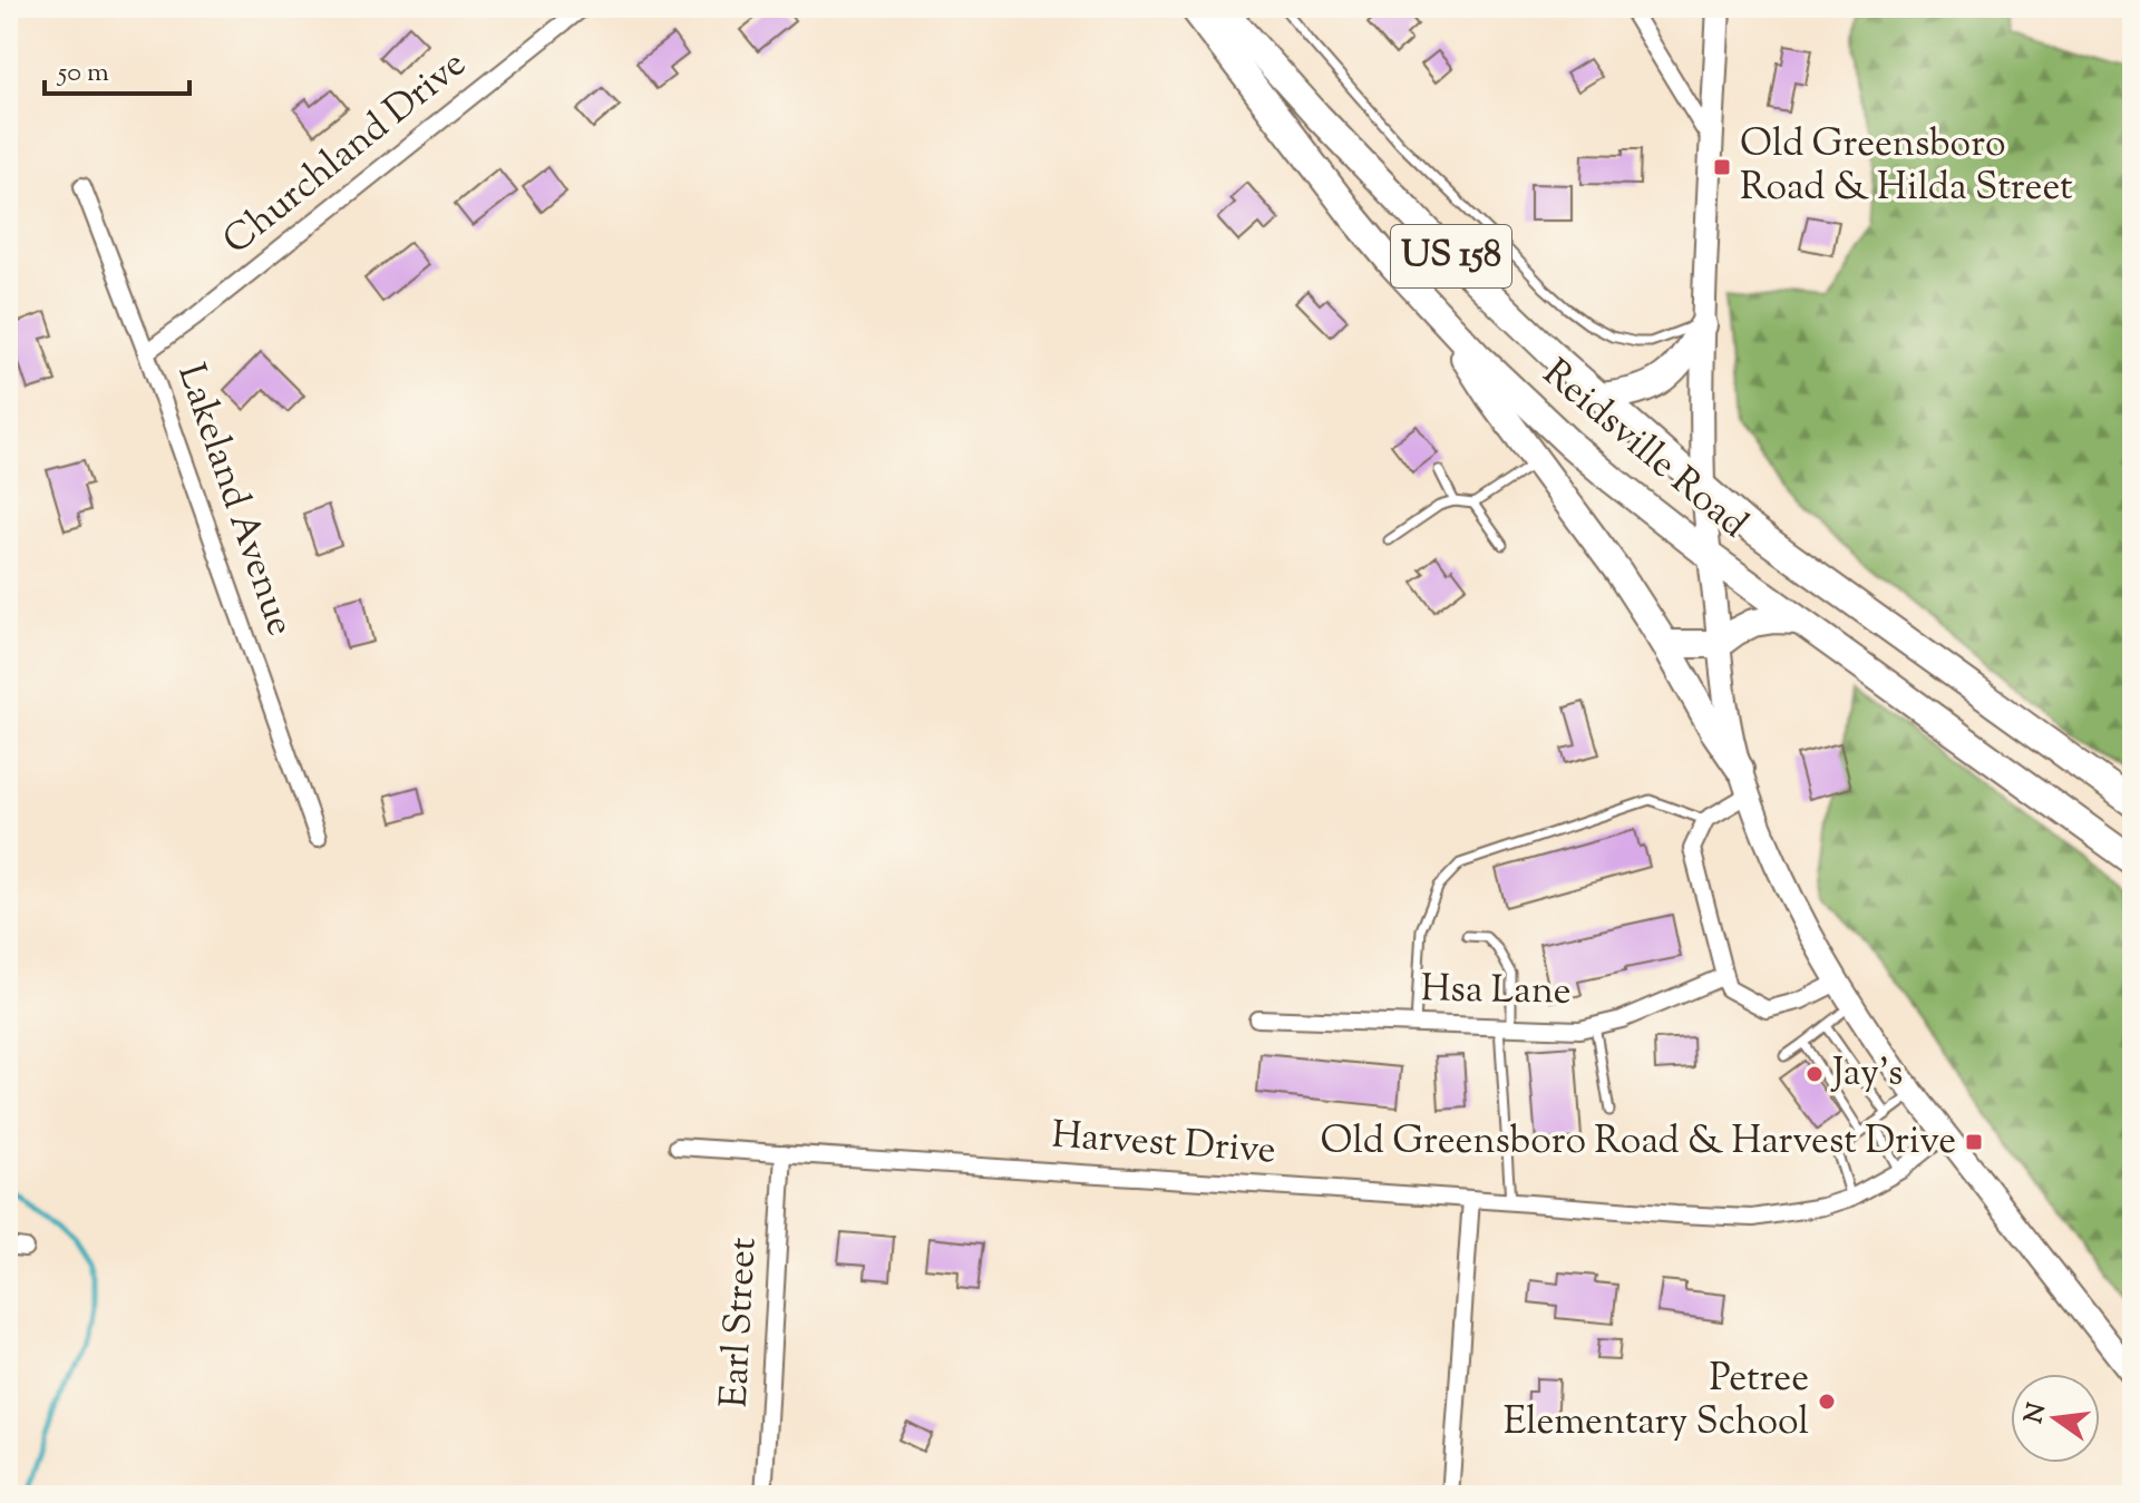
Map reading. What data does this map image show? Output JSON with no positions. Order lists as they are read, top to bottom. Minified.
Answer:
{"streets":{"highway":["US 158","Reidsville Road"],"street":["Churchland Drive","Lakeland Avenue","Hsa Lane","Harvest Drive","Earl Street"]},"crossings":[["Churchland Drive","Lakeland Avenue"],["Harvest Drive","Earl Street"]],"places":{"transit":["Old Greensboro Road & Hilda Street","Old Greensboro Road & Harvest Drive"],"other":["Jay's","Petree Elementary School"]},"scale_bar":"50 m","north":"left"}
